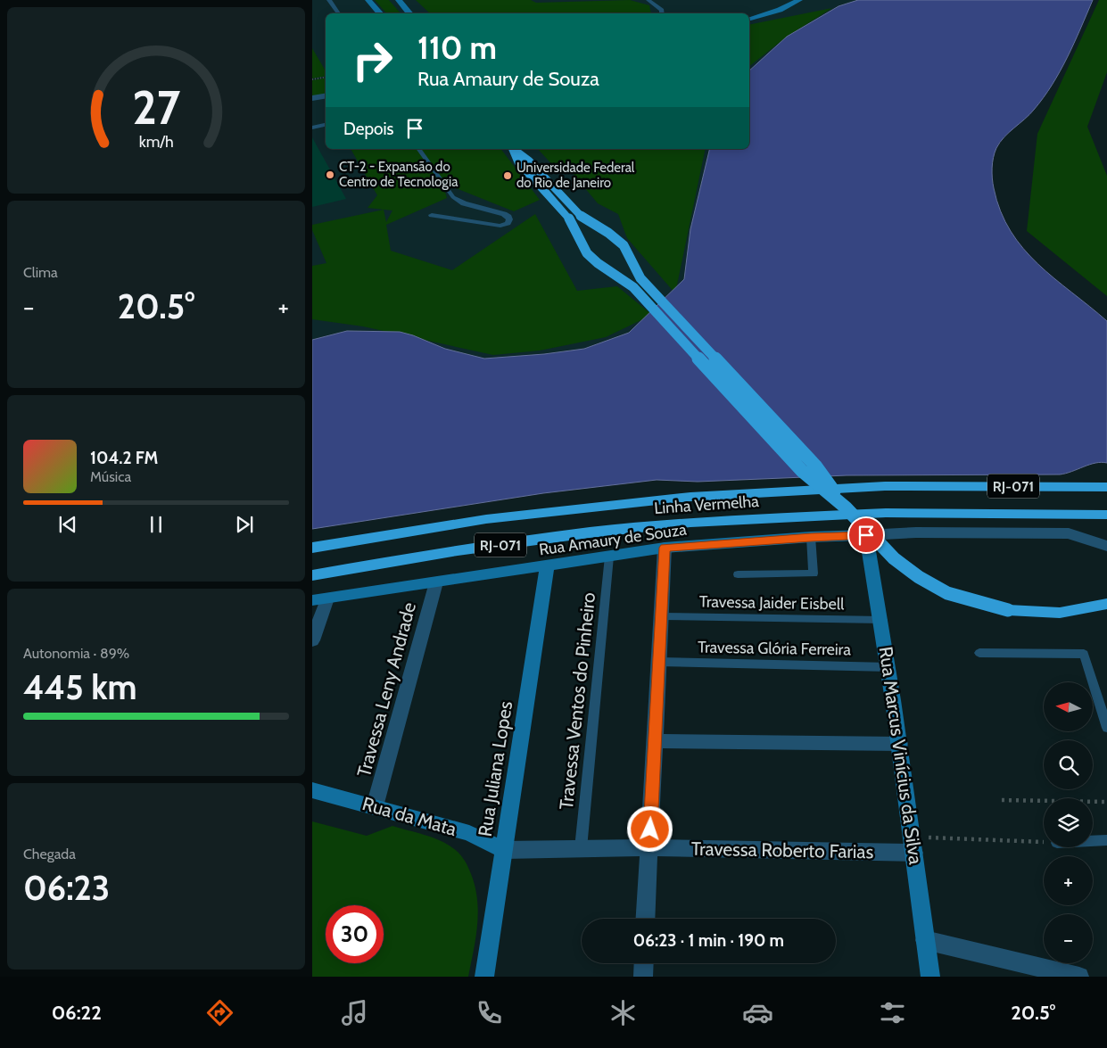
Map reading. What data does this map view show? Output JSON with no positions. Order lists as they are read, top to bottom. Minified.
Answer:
{"streets":{"highway":["RJ-071","Linha Vermelha"],"street":["Rua Amaury de Souza","Travessa Leny Andrade","Rua Marcus Vinícius da Silva","Rua Juliana Lopes","Rua da Mata","Travessa Roberto Farias"],"lane":["Travessa Jaider Eisbell","Travessa Glória Ferreira","Travessa Ventos do Pinheiro"]},"crossings":[["Rua Amaury de Souza","Travessa Leny Andrade"],["Rua Amaury de Souza","Travessa Ventos do Pinheiro"],["Rua Amaury de Souza","Rua Marcus Vinícius da Silva"],["Rua Amaury de Souza","Rua Juliana Lopes"],["Travessa Jaider Eisbell","Rua Marcus Vinícius da Silva"],["Travessa Glória Ferreira","Rua Marcus Vinícius da Silva"],["Travessa Leny Andrade","Rua da Mata"],["Travessa Ventos do Pinheiro","Travessa Roberto Farias"],["Rua Marcus Vinícius da Silva","Travessa Roberto Farias"],["Rua Juliana Lopes","Rua da Mata"],["Rua Juliana Lopes","Travessa Roberto Farias"],["Rua da Mata","Travessa Roberto Farias"]],"places":["CT-2 - Expansão do Centro de Tecnologia","Universidade Federal do Rio de Janeiro"],"north":"left","page":{"turn":["110 m","Rua Amaury de Souza"],"then":"Depois","tile":["Clima",["Autonomia · 89%","445 km"],["Chegada","06:23"]],"heat":["−","20.5°","+"],"song":["104.2 FM","Música"],"map_buttons":["+","−"],"limit":"30","trip":"06:23 · 1 min · 190 m","tabs":["06:22","20.5°"],"gauge":["27","km/h"]}}
